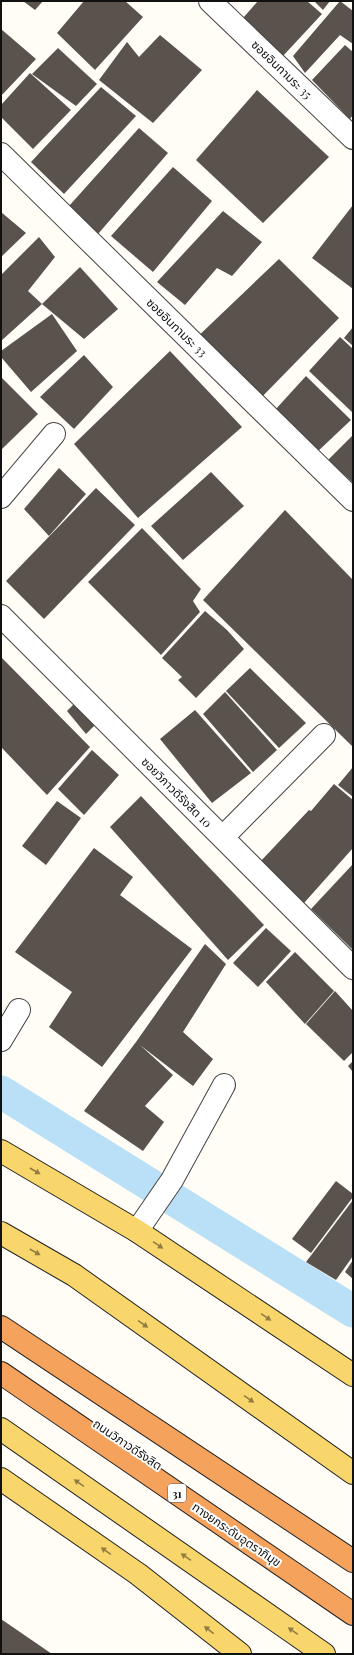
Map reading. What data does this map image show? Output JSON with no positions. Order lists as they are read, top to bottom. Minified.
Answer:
{"streets":{"highway":["ถนนวิภาวดีรังสิต","31","ทางยกระดับอุตราภิมุข"],"street":["ซอยอินทามระ 35","ซอยอินทามระ 33","ซอยวิภาวดีรังสิต 10"]}}
